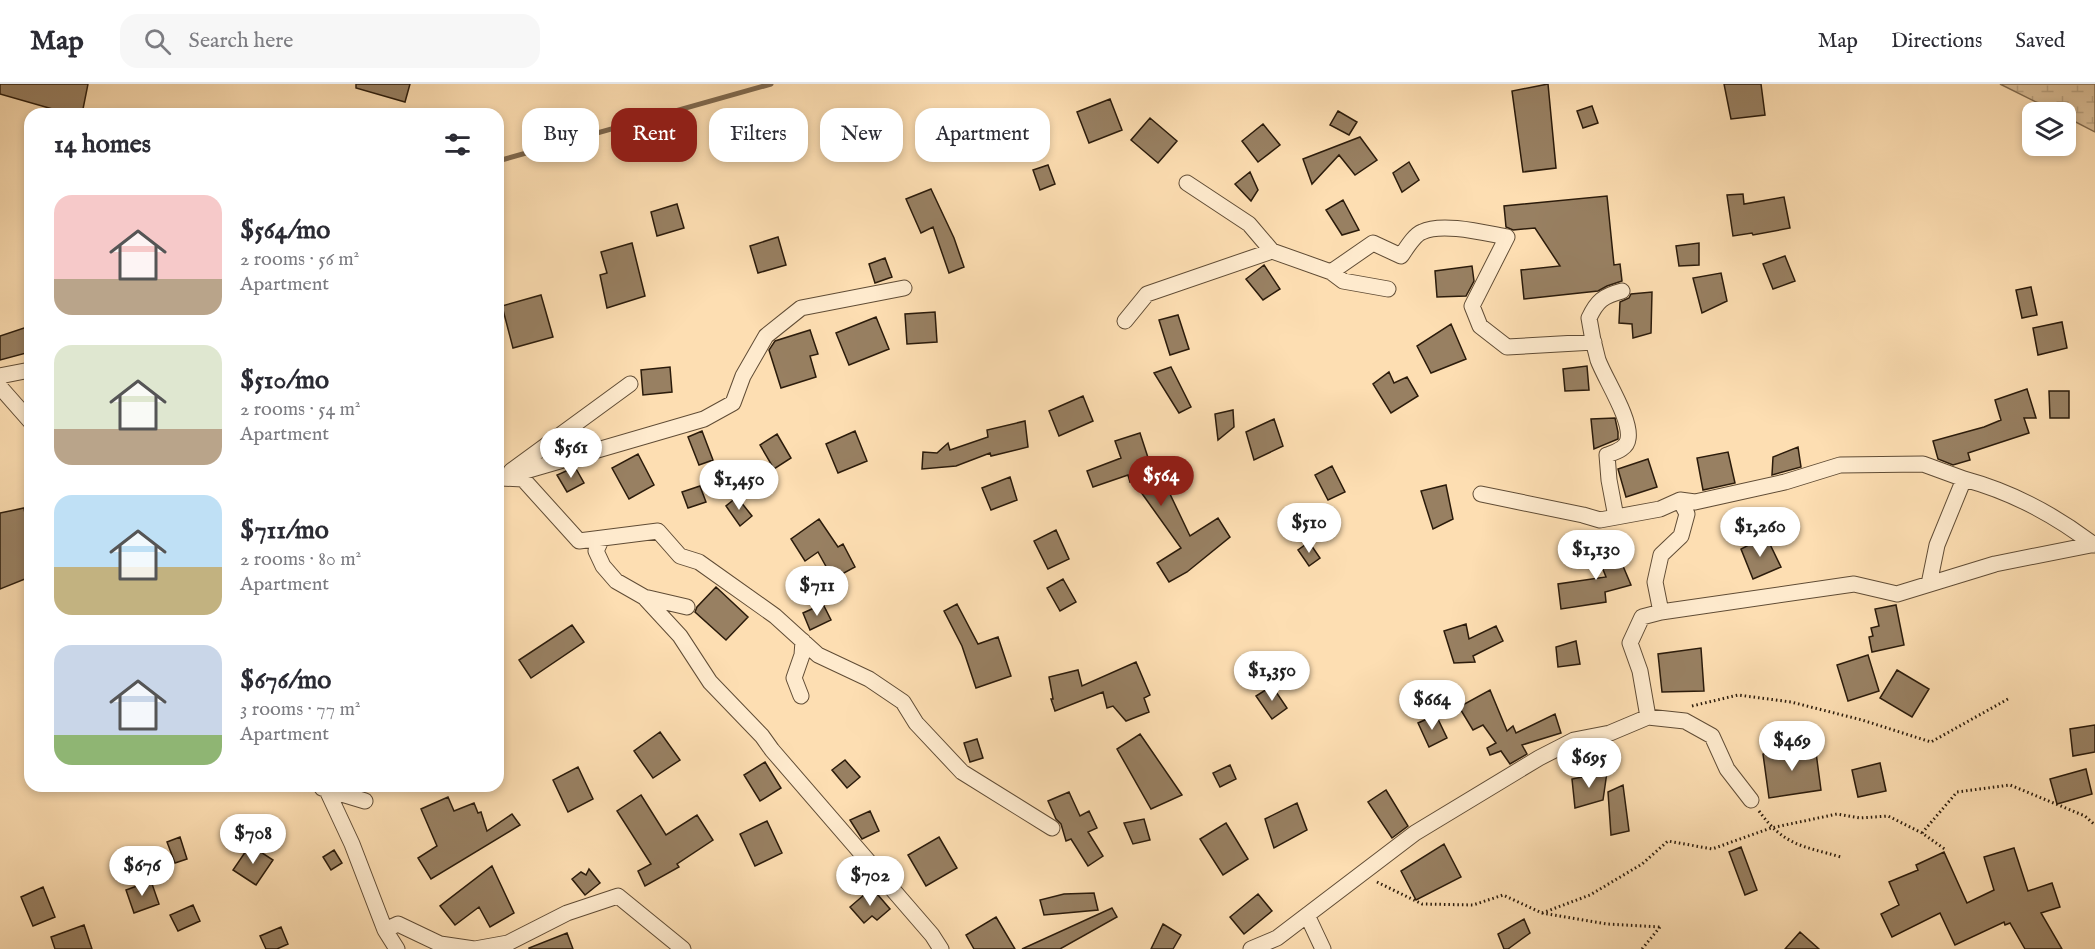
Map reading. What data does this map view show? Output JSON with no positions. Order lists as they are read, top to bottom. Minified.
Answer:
{"page":{"header":"Map","search":"Search here","nav":["Map","Directions","Saved"],"chip":["Buy","Rent","Filters","New","Apartment"],"heading":"14 homes","list":[{"name":"$564/mo","note":"2 rooms · 56 m² · Apartment"},{"name":"$510/mo","note":"2 rooms · 54 m² · Apartment"},{"name":"$711/mo","note":"2 rooms · 80 m² · Apartment"},{"name":"$676/mo","note":"3 rooms · 77 m² · Apartment"}],"price":["$561","$564","$1,450","$510","$1,260","$1,130","$711","$1,350","$664","$469","$695","$708","$676","$702"]}}
